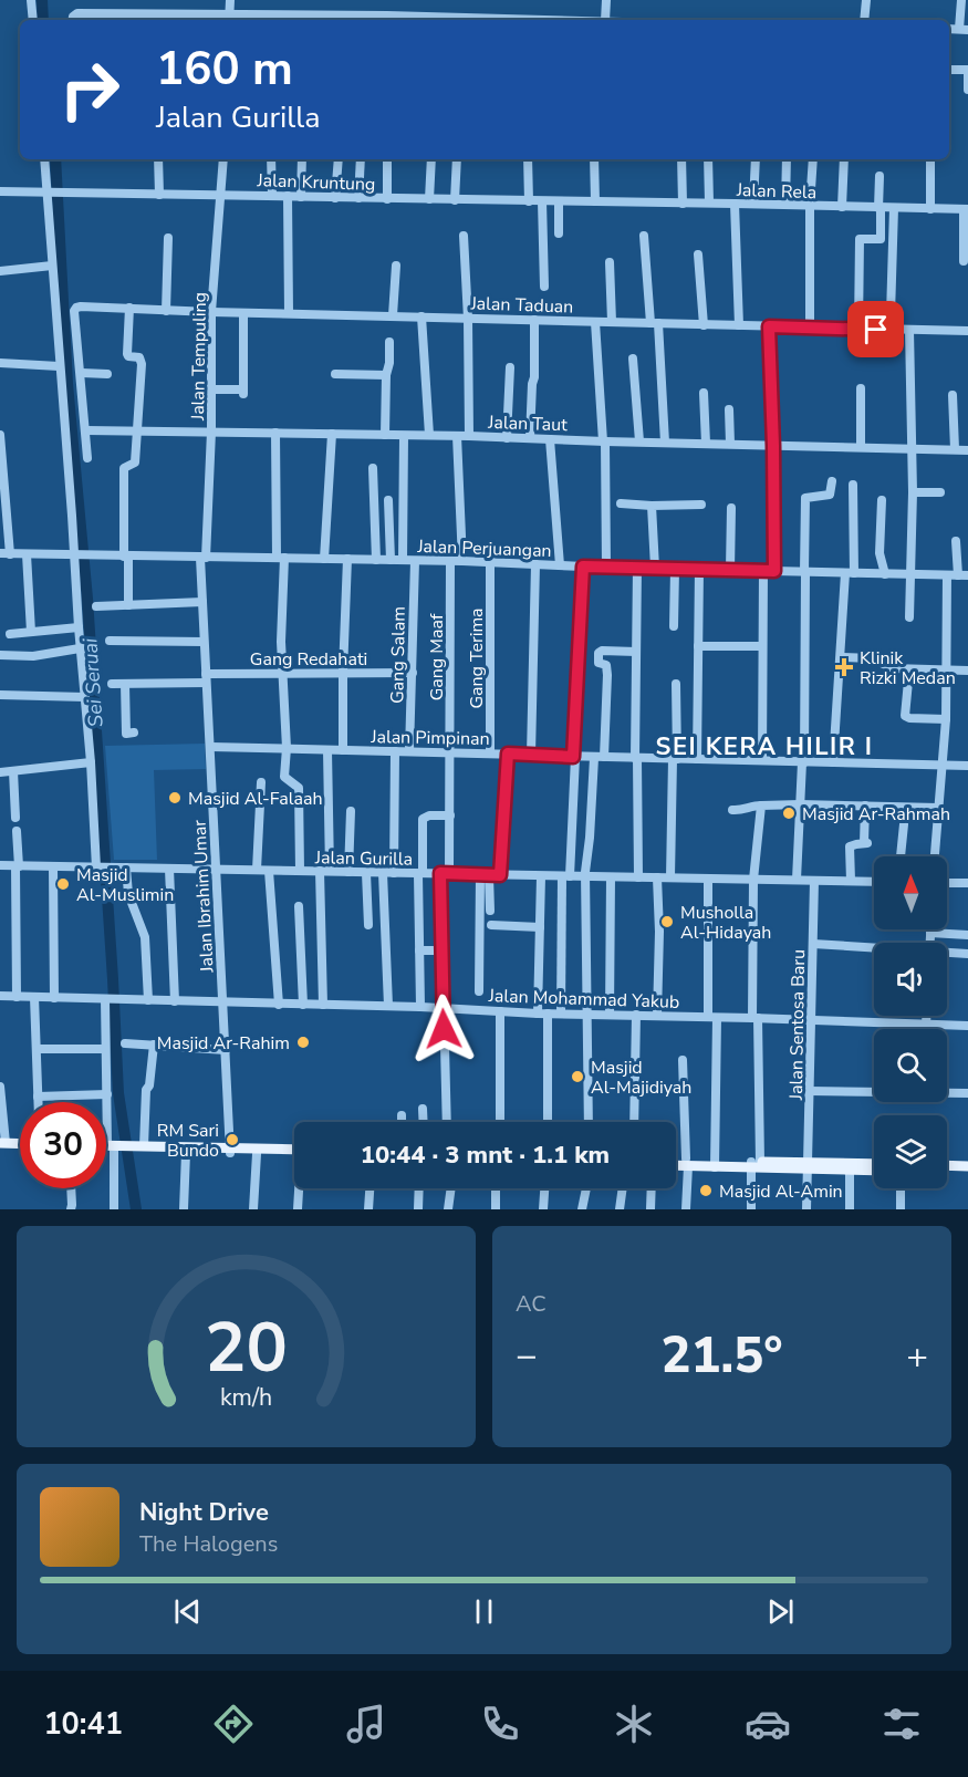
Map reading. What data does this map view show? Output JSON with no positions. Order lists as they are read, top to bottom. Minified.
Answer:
{"streets":{"street":["Jalan Kruntung","Jalan Rela","Jalan Taduan","Jalan Tempuling","Jalan Taut","Jalan Perjuangan","Gang Salam","Gang Maaf","Gang Redahati","Gang Terima","Jalan Pimpinan","Jalan Gurilla","Jalan Ibrahim Umar","Jalan Mohammad Yakub","Jalan Sentosa Baru"]},"crossings":[["Jalan Kruntung","Jalan Rela"],["Jalan Kruntung","Jalan Tempuling"],["Jalan Taduan","Jalan Tempuling"],["Jalan Tempuling","Jalan Taut"],["Jalan Tempuling","Jalan Perjuangan"],["Jalan Tempuling","Jalan Ibrahim Umar"],["Jalan Perjuangan","Gang Salam"],["Jalan Perjuangan","Gang Maaf"],["Jalan Perjuangan","Gang Terima"],["Jalan Perjuangan","Jalan Ibrahim Umar"],["Gang Salam","Gang Redahati"],["Gang Salam","Jalan Pimpinan"],["Gang Maaf","Jalan Pimpinan"],["Gang Maaf","Jalan Gurilla"],["Gang Maaf","Jalan Mohammad Yakub"],["Gang Redahati","Jalan Ibrahim Umar"],["Gang Terima","Jalan Pimpinan"],["Jalan Pimpinan","Jalan Ibrahim Umar"],["Jalan Gurilla","Jalan Ibrahim Umar"],["Jalan Gurilla","Jalan Sentosa Baru"],["Jalan Ibrahim Umar","Jalan Mohammad Yakub"],["Jalan Mohammad Yakub","Jalan Sentosa Baru"]],"districts":["SEI KERA HILIR I"],"water":["Sei Seruai"],"places":{"health":["Klinik Rizki Medan"],"other":["Masjid Al-Falaah","Masjid Ar-Rahmah","Masjid Al-Muslimin","Musholla Al-Hidayah","Masjid Ar-Rahim","Masjid Al-Majidiyah","RM Sari Bundo","Masjid Al-Amin"]},"north":"top","page":{"turn":["160 m","Jalan Gurilla"],"limit":"30","trip":"10:44 · 3 mnt · 1.1 km","tile":"AC","heat":["−","21.5°","+"],"song":["Night Drive","The Halogens"],"tabs":"10:41","gauge":["20","km/h"]}}
